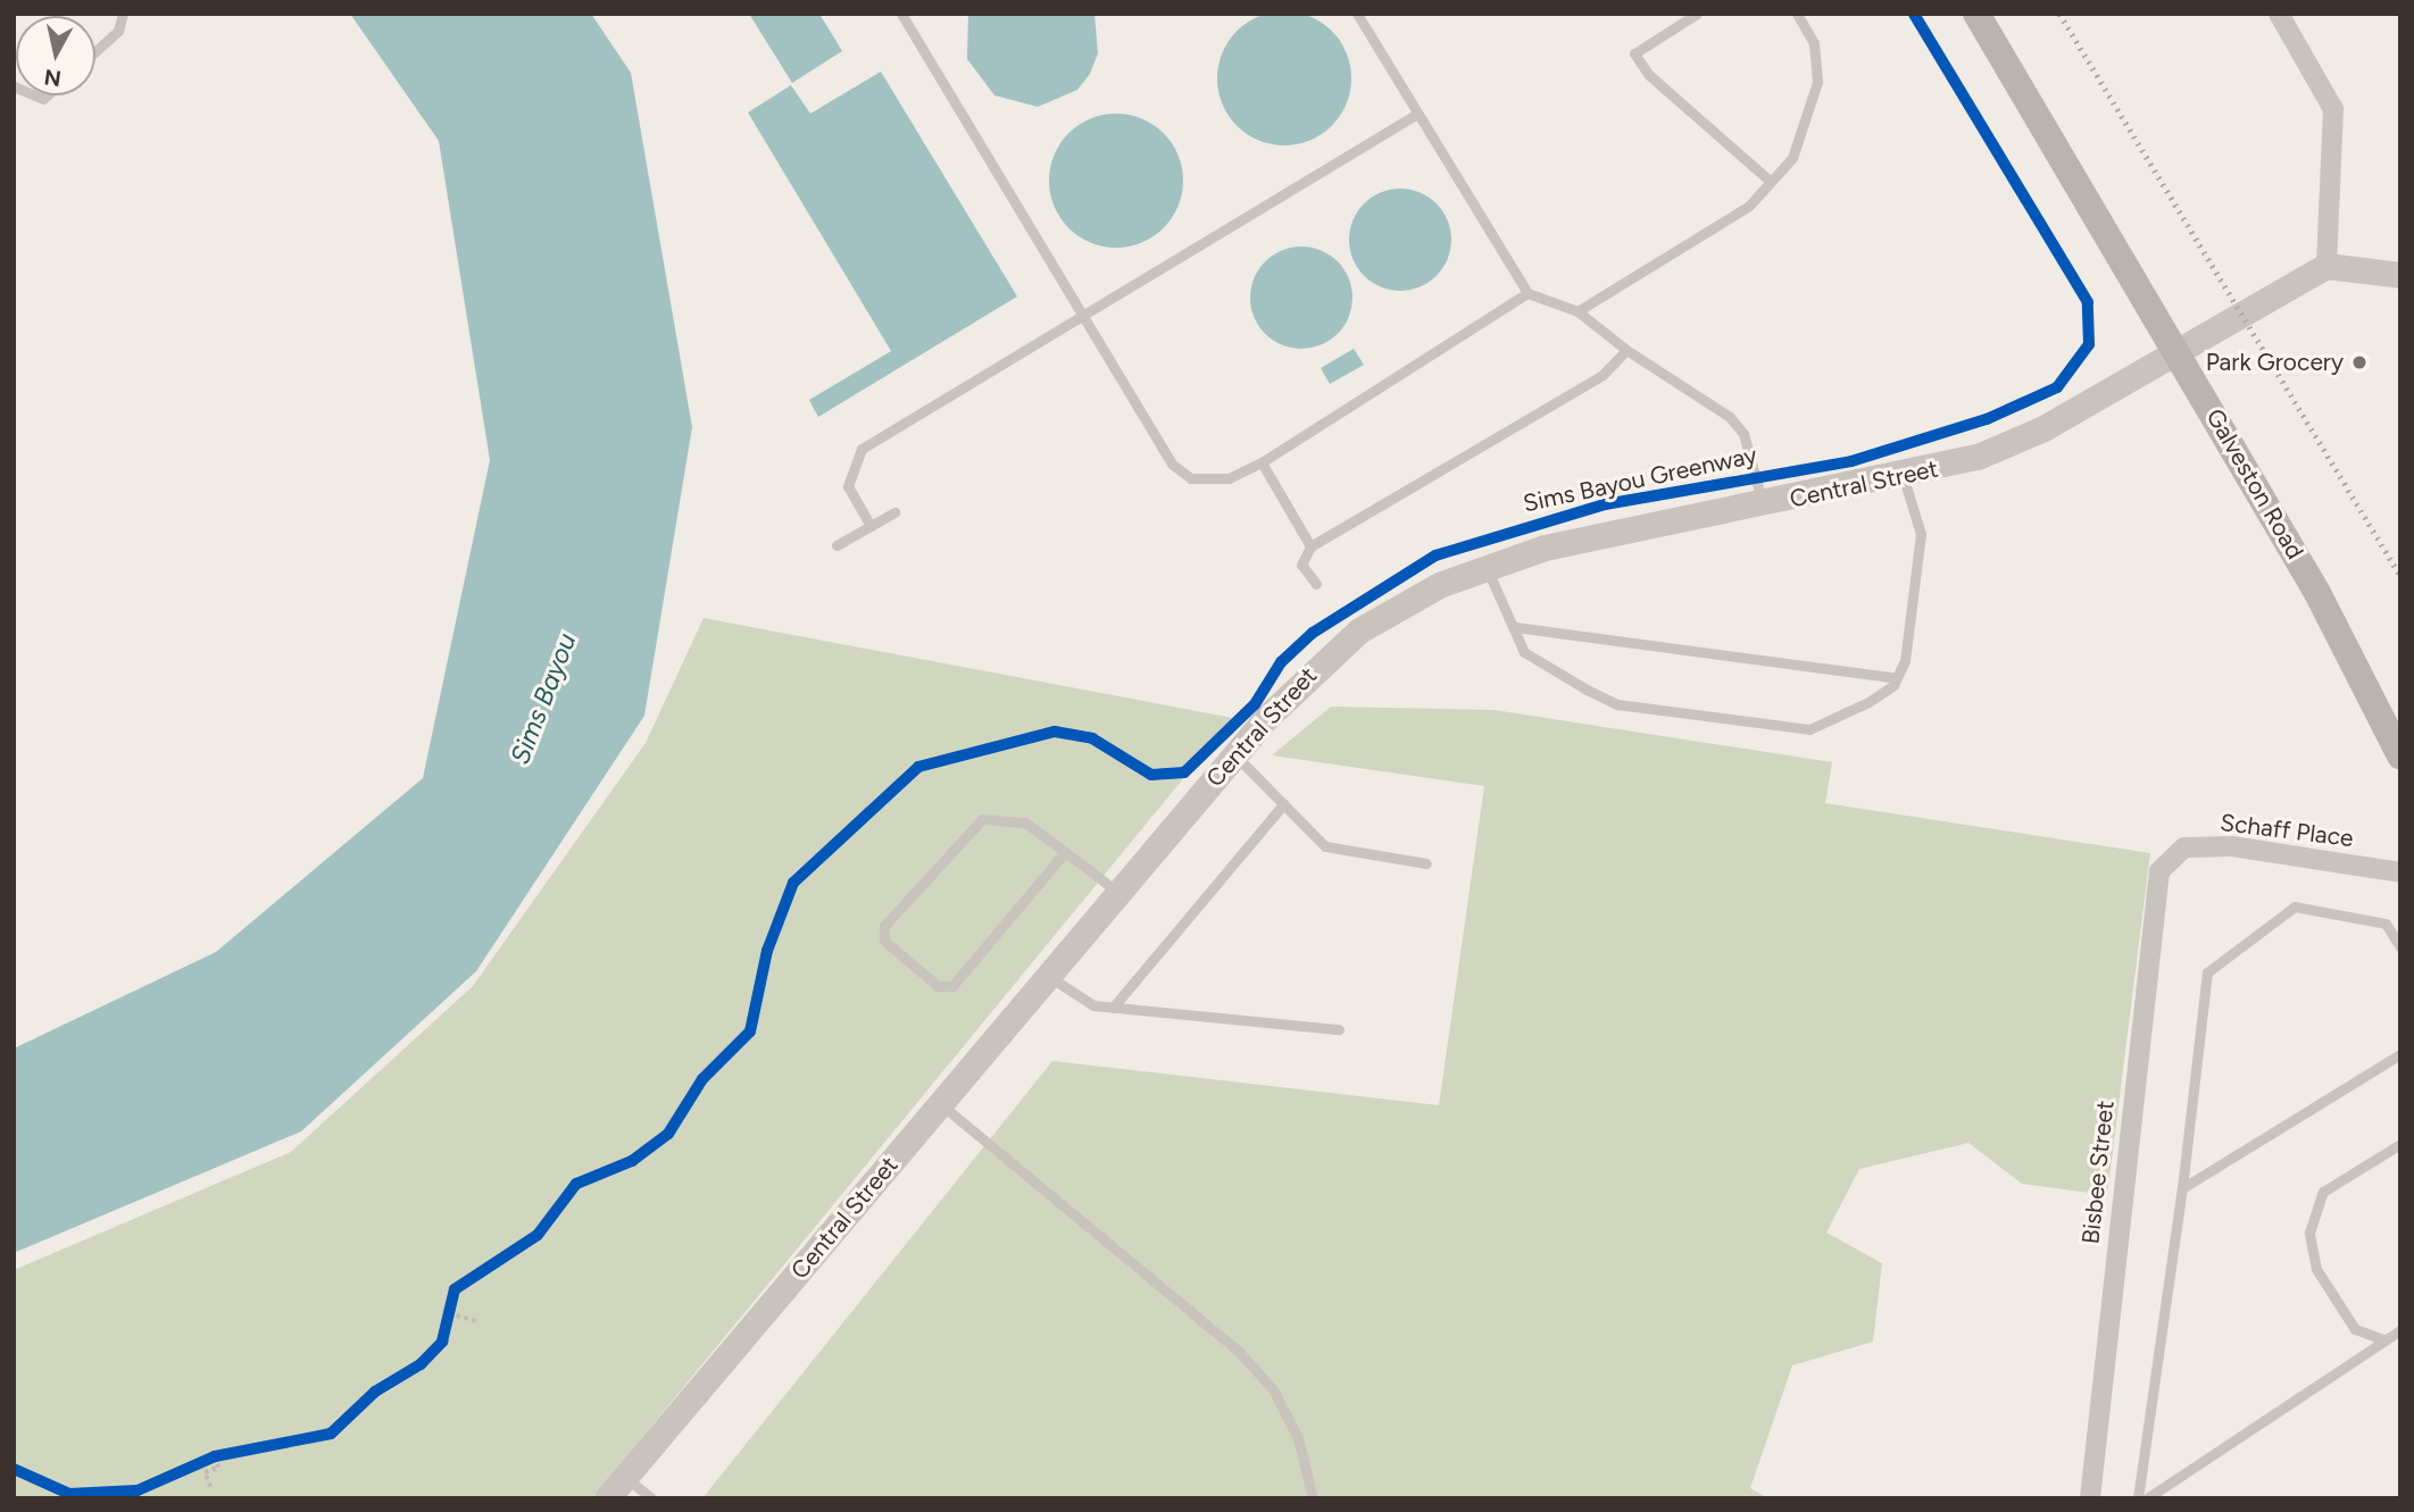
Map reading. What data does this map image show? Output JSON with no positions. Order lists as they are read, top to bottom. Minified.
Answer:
{"streets":{"main road":["Galveston Road"],"street":["Central Street","Schaff Place","Bisbee Street"],"cycle path":["Sims Bayou Greenway"]},"crossings":[["Central Street","Galveston Road"],["Schaff Place","Bisbee Street"]],"water":["Sims Bayou"],"places":["Park Grocery"],"north":"bottom"}
